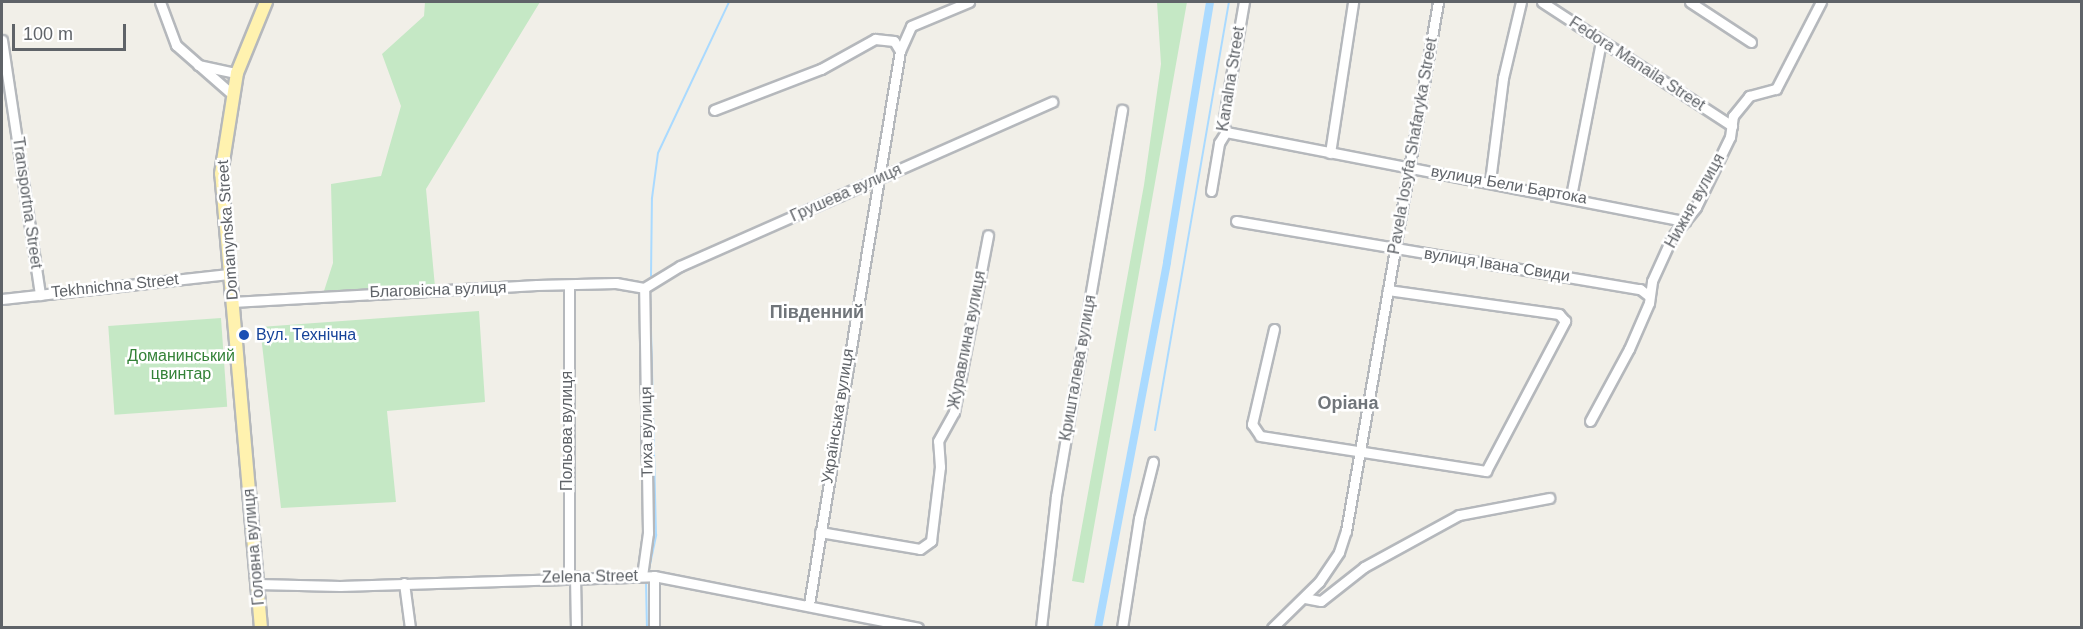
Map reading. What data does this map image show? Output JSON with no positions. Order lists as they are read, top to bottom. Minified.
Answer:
{"streets":{"main road":["Domanynska Street","Головна вулиця"],"street":["Fedora Manaila Street","Kanalna Street","Pavela Iosyfa Shafaryka Street","вулиця Бели Бартока","Грушева вулиця","Нижня вулиця","Transportna Street","вулиця Івана Свиди","Tekhnichna Street","Благовісна вулиця","Журавлина вулиця","Кришталева вулиця","Українська вулиця","Польова вулиця","Тиха вулиця","Zelena Street"]},"crossings":[["Fedora Manaila Street","Нижня вулиця"],["Kanalna Street","вулиця Бели Бартока"],["Pavela Iosyfa Shafaryka Street","вулиця Бели Бартока"],["Pavela Iosyfa Shafaryka Street","вулиця Івана Свиди"],["вулиця Бели Бартока","Нижня вулиця"],["Грушева вулиця","Благовісна вулиця"],["Грушева вулиця","Українська вулиця"],["Грушева вулиця","Тиха вулиця"],["Нижня вулиця","вулиця Івана Свиди"],["Transportna Street","Tekhnichna Street"],["Domanynska Street","Tekhnichna Street"],["Domanynska Street","Благовісна вулиця"],["Domanynska Street","Головна вулиця"],["Благовісна вулиця","Польова вулиця"],["Благовісна вулиця","Тиха вулиця"],["Журавлина вулиця","Українська вулиця"],["Українська вулиця","Zelena Street"],["Польова вулиця","Zelena Street"],["Тиха вулиця","Zelena Street"],["Головна вулиця","Zelena Street"]],"districts":["Південний","Оріана"],"parks":["Доманинський цвинтар"],"places":["Вул. Технічна"],"scale_bar":"100 m"}
